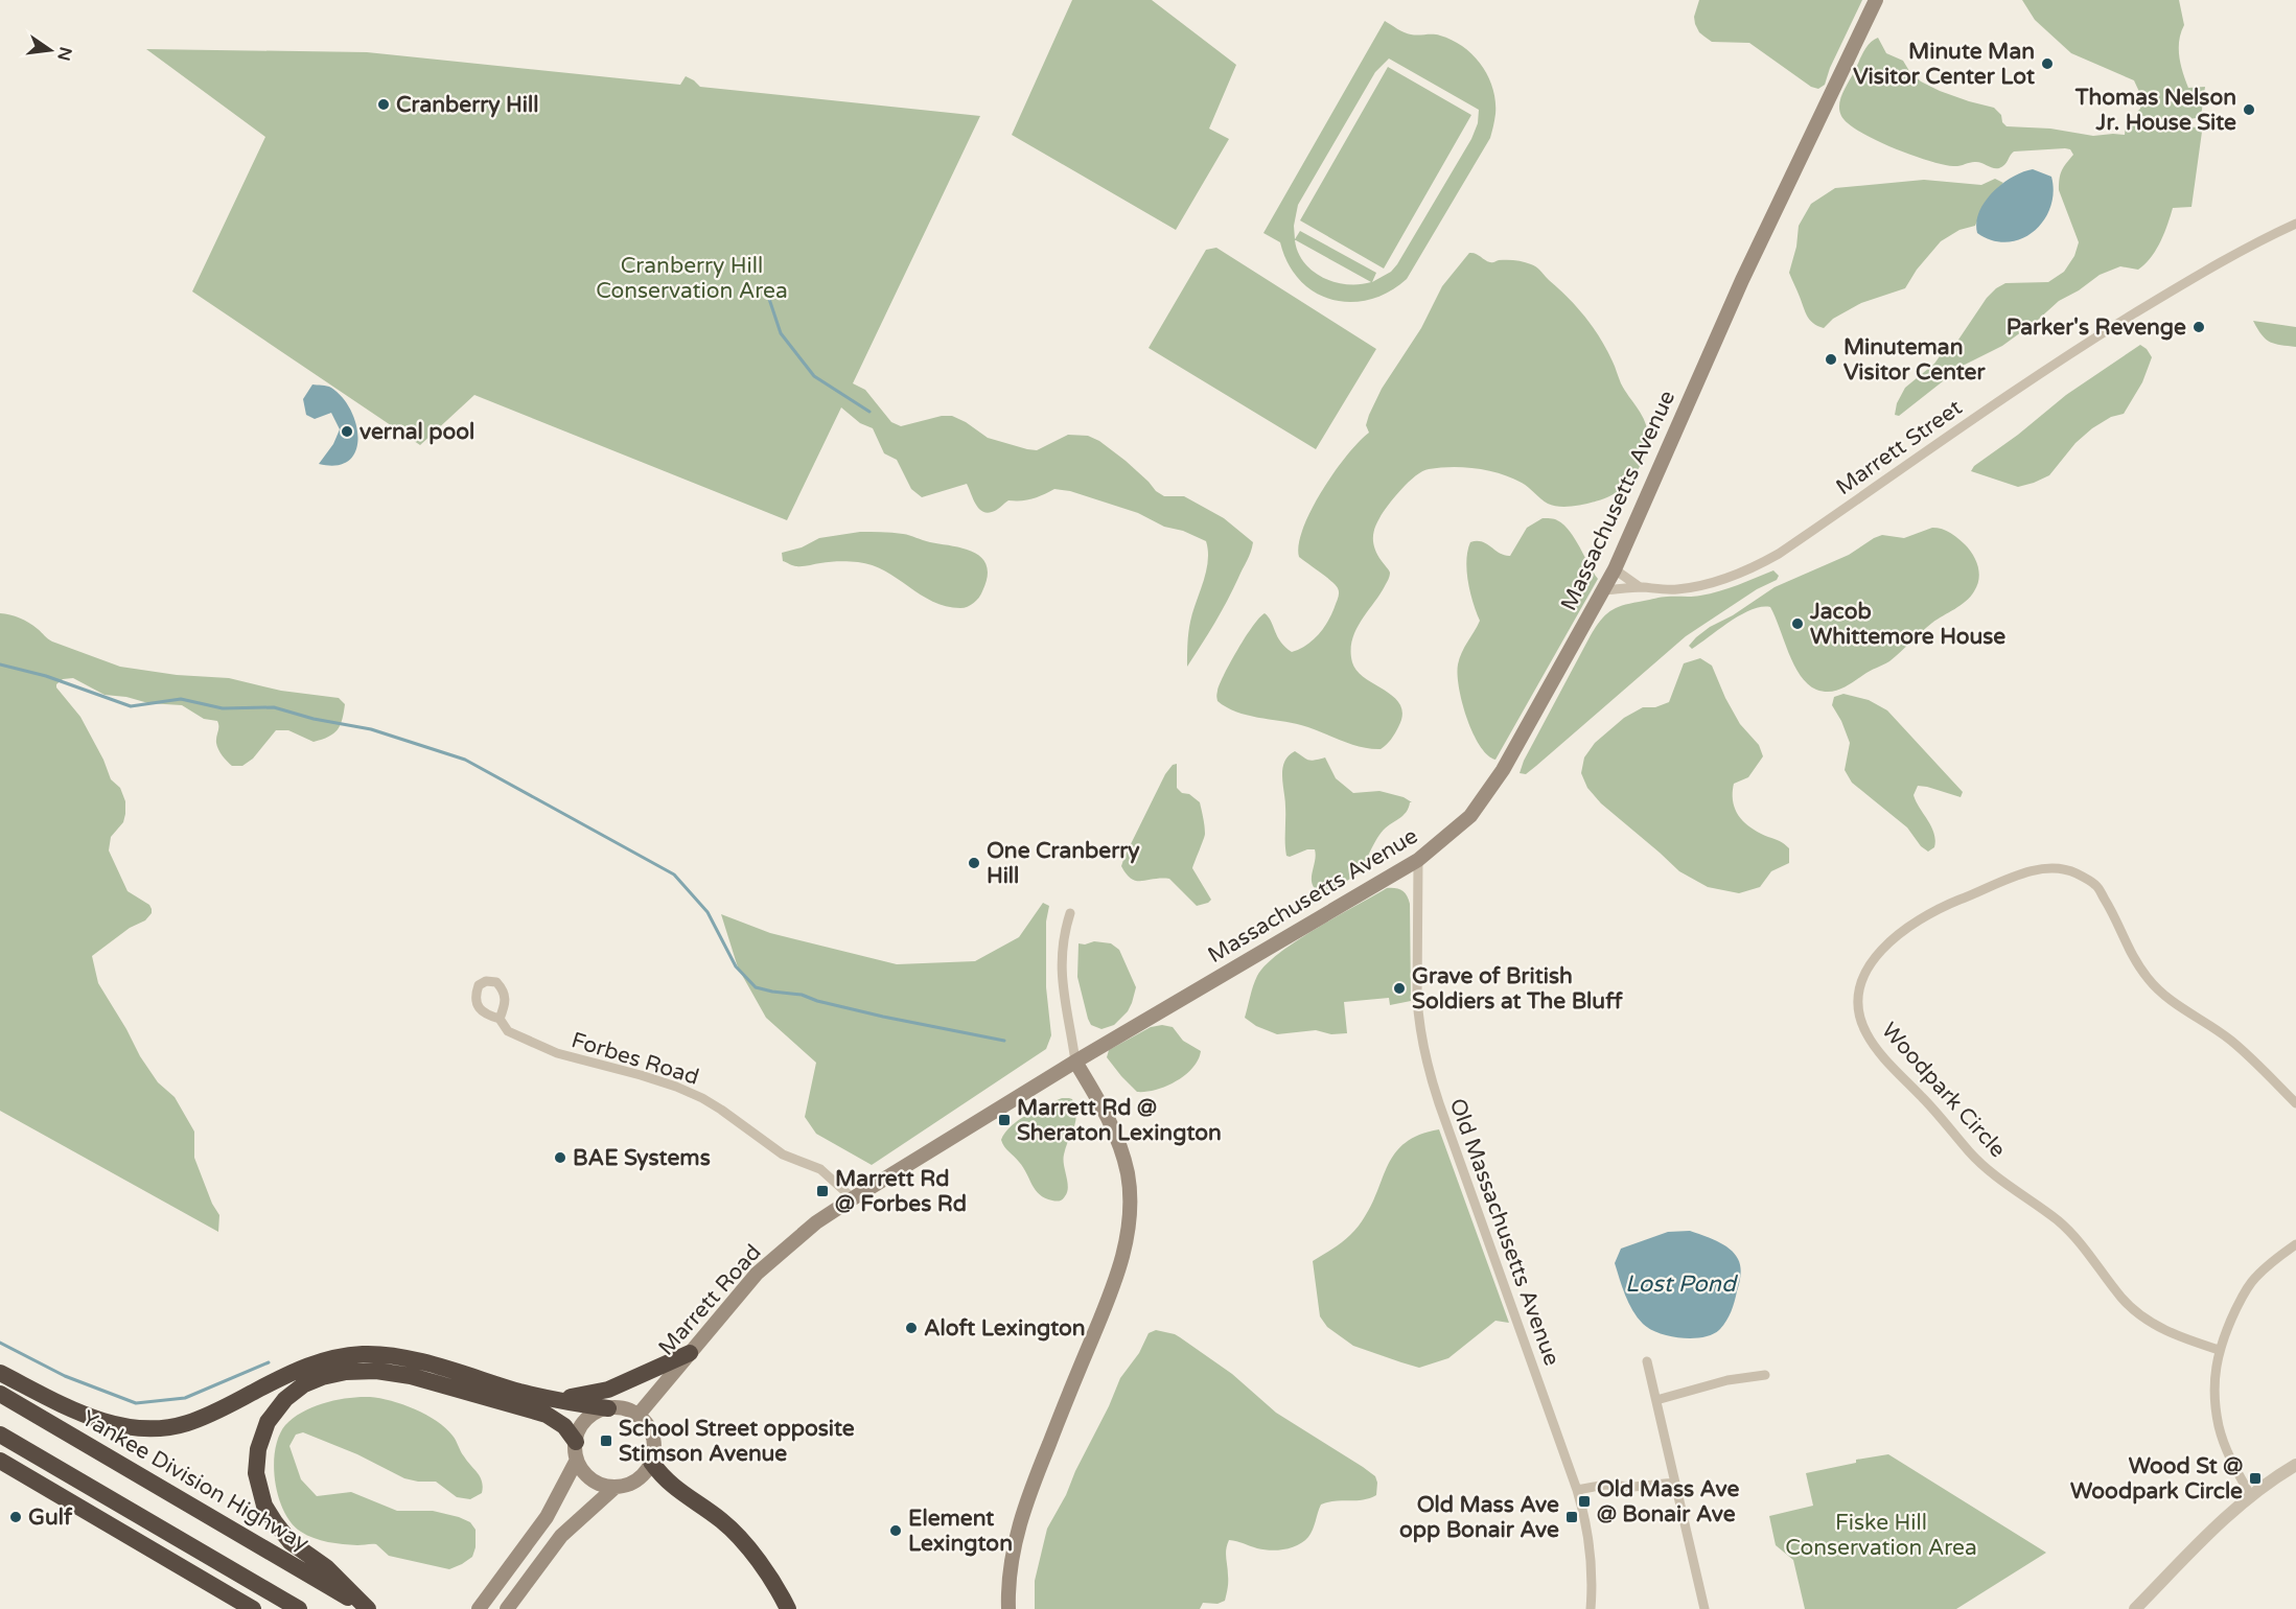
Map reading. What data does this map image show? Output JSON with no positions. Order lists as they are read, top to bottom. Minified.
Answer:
{"streets":{"highway":["Yankee Division Highway"],"main road":["Massachusetts Avenue","Marrett Road"],"street":["Marrett Street","Forbes Road","Woodpark Circle","Old Massachusetts Avenue"]},"crossings":[["Marrett Street","Massachusetts Avenue"],["Massachusetts Avenue","Old Massachusetts Avenue"],["Massachusetts Avenue","Marrett Road"],["Forbes Road","Marrett Road"]],"water":["Lost Pond"],"parks":["Cranberry Hill Conservation Area","Fiske Hill Conservation Area"],"places":{"other":["Minute Man Visitor Center Lot","Cranberry Hill","Thomas Nelson Jr. House Site","Parker's Revenge","Minuteman Visitor Center","vernal pool","Jacob Whittemore House","One Cranberry Hill","Grave of British Soldiers at The Bluff","BAE Systems","Aloft Lexington","Gulf","Element Lexington"],"transit":["Marrett Rd @ Sheraton Lexington","Marrett Rd @ Forbes Rd","School Street opposite Stimson Avenue","Wood St @ Woodpark Circle","Old Mass Ave @ Bonair Ave","Old Mass Ave opp Bonair Ave"]},"north":"right"}
